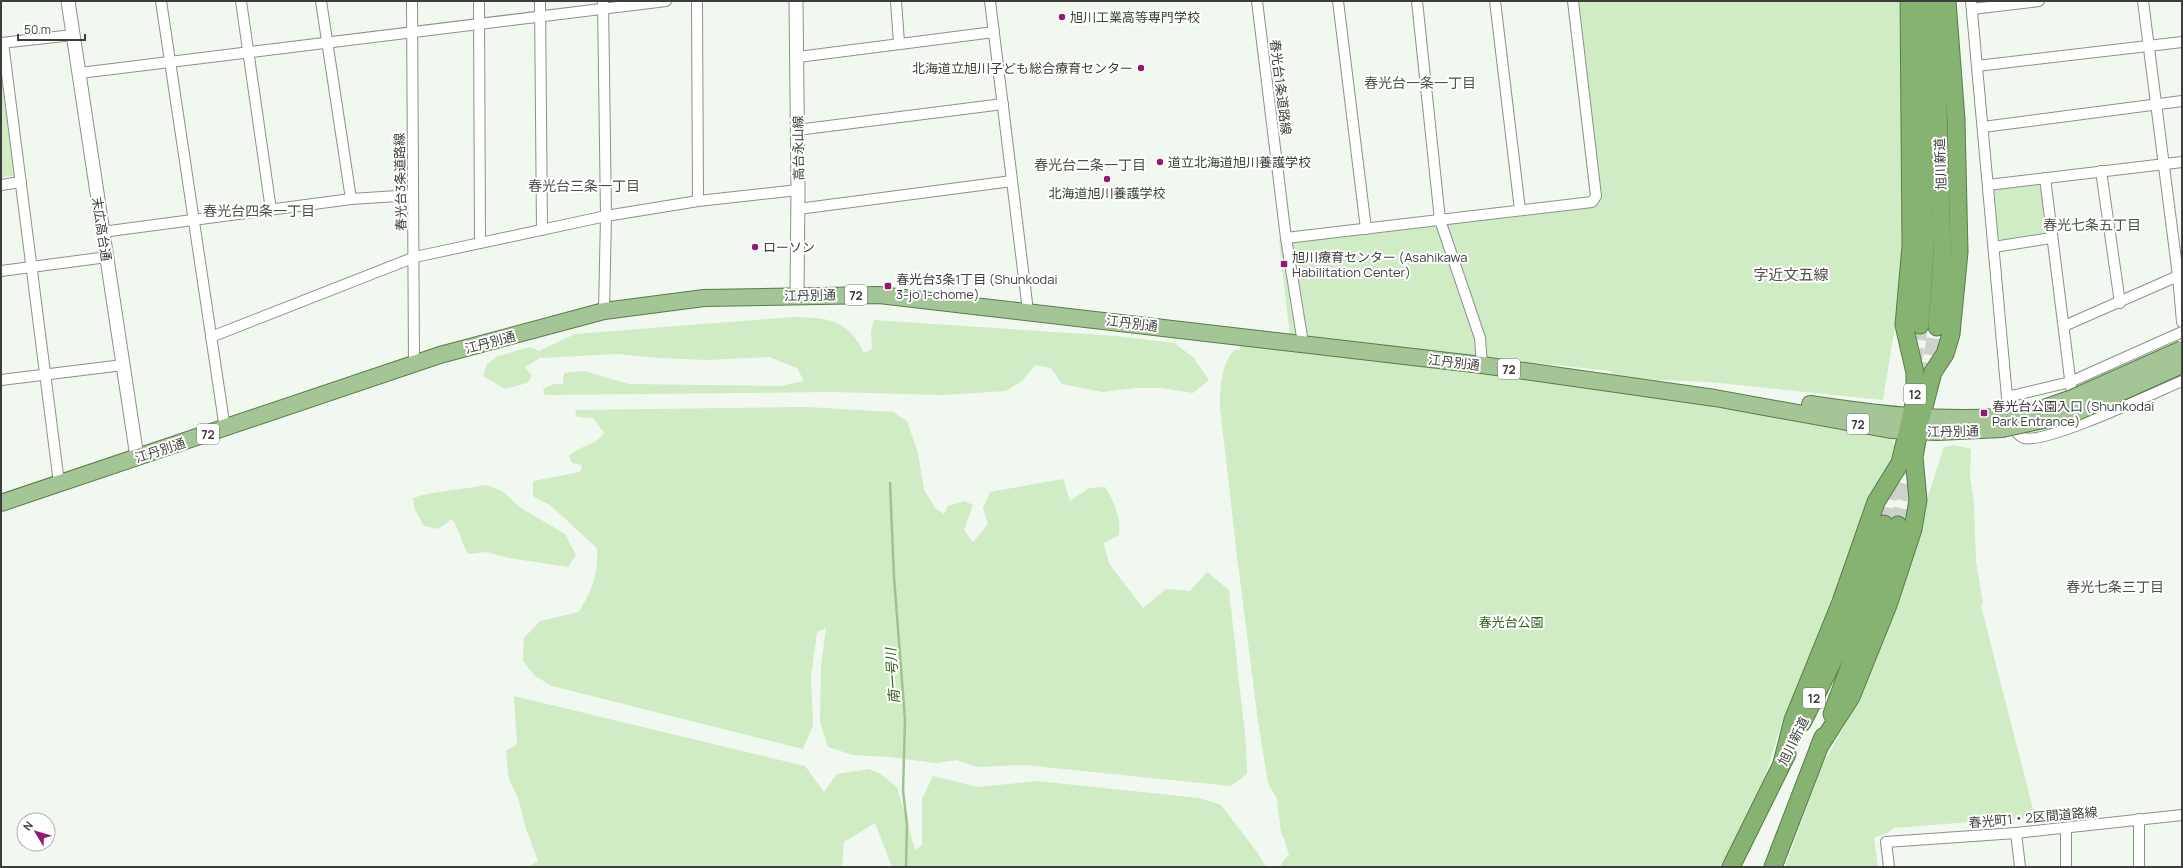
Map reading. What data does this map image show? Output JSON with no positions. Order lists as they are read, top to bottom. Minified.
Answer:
{"streets":{"highway":["旭川新道","12"],"main road":["江丹別通","72"],"street":["春光台1条道路線","高台永山線","春光台3条道路線","末広高台通","春光町1・2区間道路線"]},"crossings":[["春光台1条道路線","江丹別通"],["高台永山線","江丹別通"],["旭川新道","12"],["春光台3条道路線","江丹別通"],["末広高台通","江丹別通"],["江丹別通","12"]],"districts":["春光台一条一丁目","春光台二条一丁目","春光台三条一丁目","春光台四条一丁目","春光七条五丁目","字近文五線","春光七条三丁目"],"water":["南一号川"],"parks":["春光台公園"],"places":{"other":["旭川工業高等専門学校","北海道立旭川子ども総合療育センター","道立北海道旭川養護学校","北海道旭川養護学校","ローソン"],"transit":["旭川療育センター (Asahikawa Habilitation Center)","春光台3条1丁目 (Shunkodai 3-jo 1-chome)","春光台公園入口 (Shunkodai Park Entrance)"]},"scale_bar":"50 m","north":"top left"}
